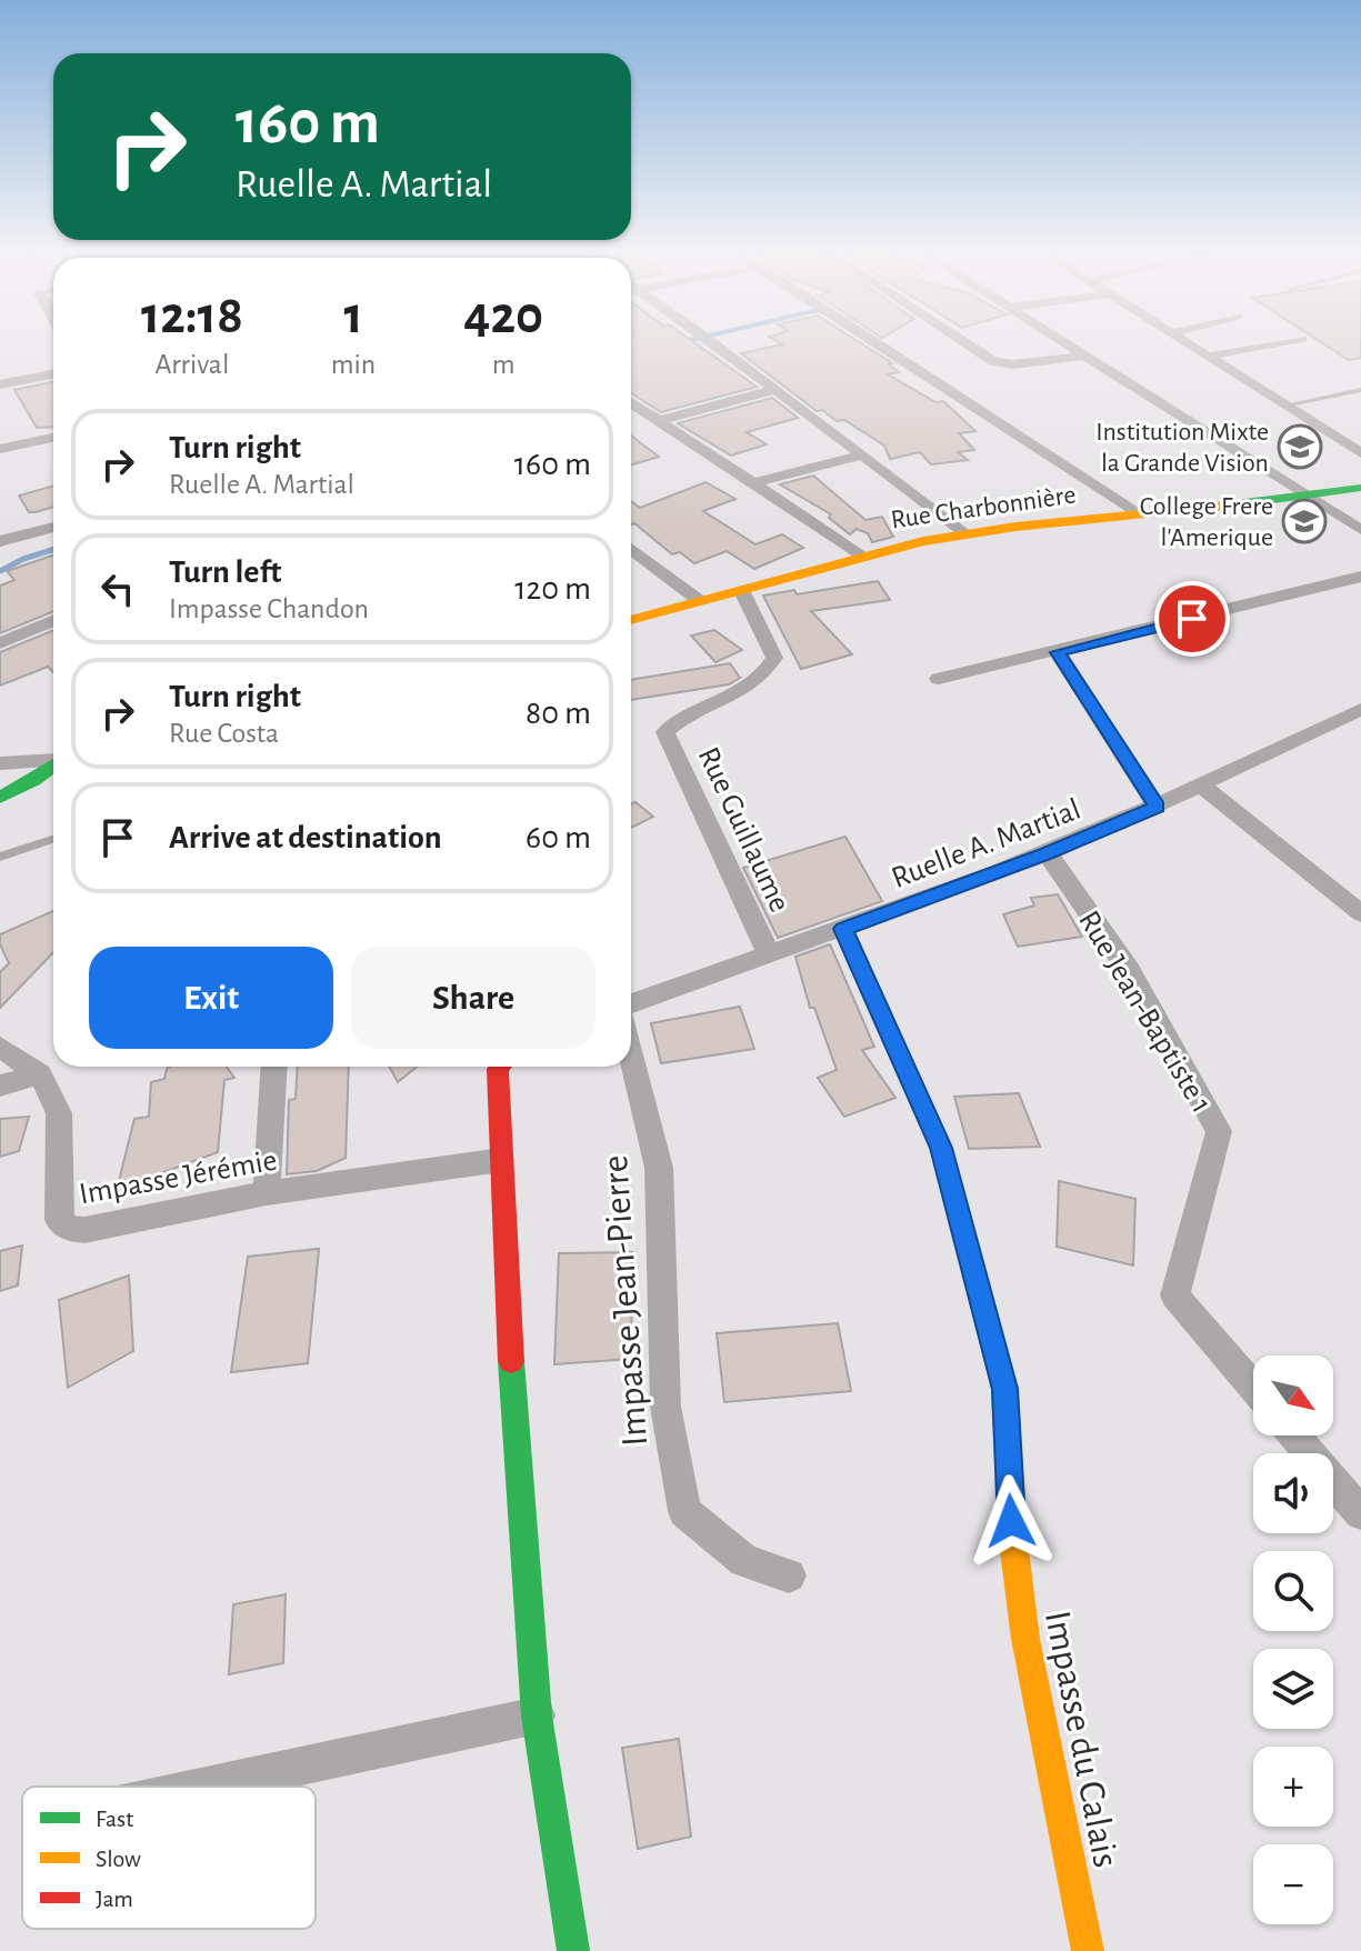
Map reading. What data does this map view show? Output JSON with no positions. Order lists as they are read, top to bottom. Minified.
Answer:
{"streets":{"street":["Rue Charbonnière","Rue Guillaume","Ruelle A. Martial","Rue Jean-Baptiste 1","Impasse Jérémie","Impasse Jean-Pierre","Impasse du Calais"]},"crossings":[["Rue Charbonnière","Rue Guillaume"],["Rue Guillaume","Ruelle A. Martial"],["Ruelle A. Martial","Rue Jean-Baptiste 1"],["Ruelle A. Martial","Impasse du Calais"]],"places":{"school or university":["Institution Mixte la Grande Vision","College Frere l'Amerique"]},"legend":["Fast","Slow","Jam"],"north":"bottom right","page":{"turn":["160 m","Ruelle A. Martial"],"eta":["12:18","Arrival","1","min","420","m"],"list":[{"name":"Turn right","note":"Ruelle A. Martial","value":"160 m"},{"name":"Turn left","note":"Impasse Chandon","value":"120 m"},{"name":"Turn right","note":"Rue Costa","value":"80 m"},{"name":"Arrive at destination","value":"60 m"}],"buttons":["Exit","Share"],"map_buttons":["+","−"]}}
